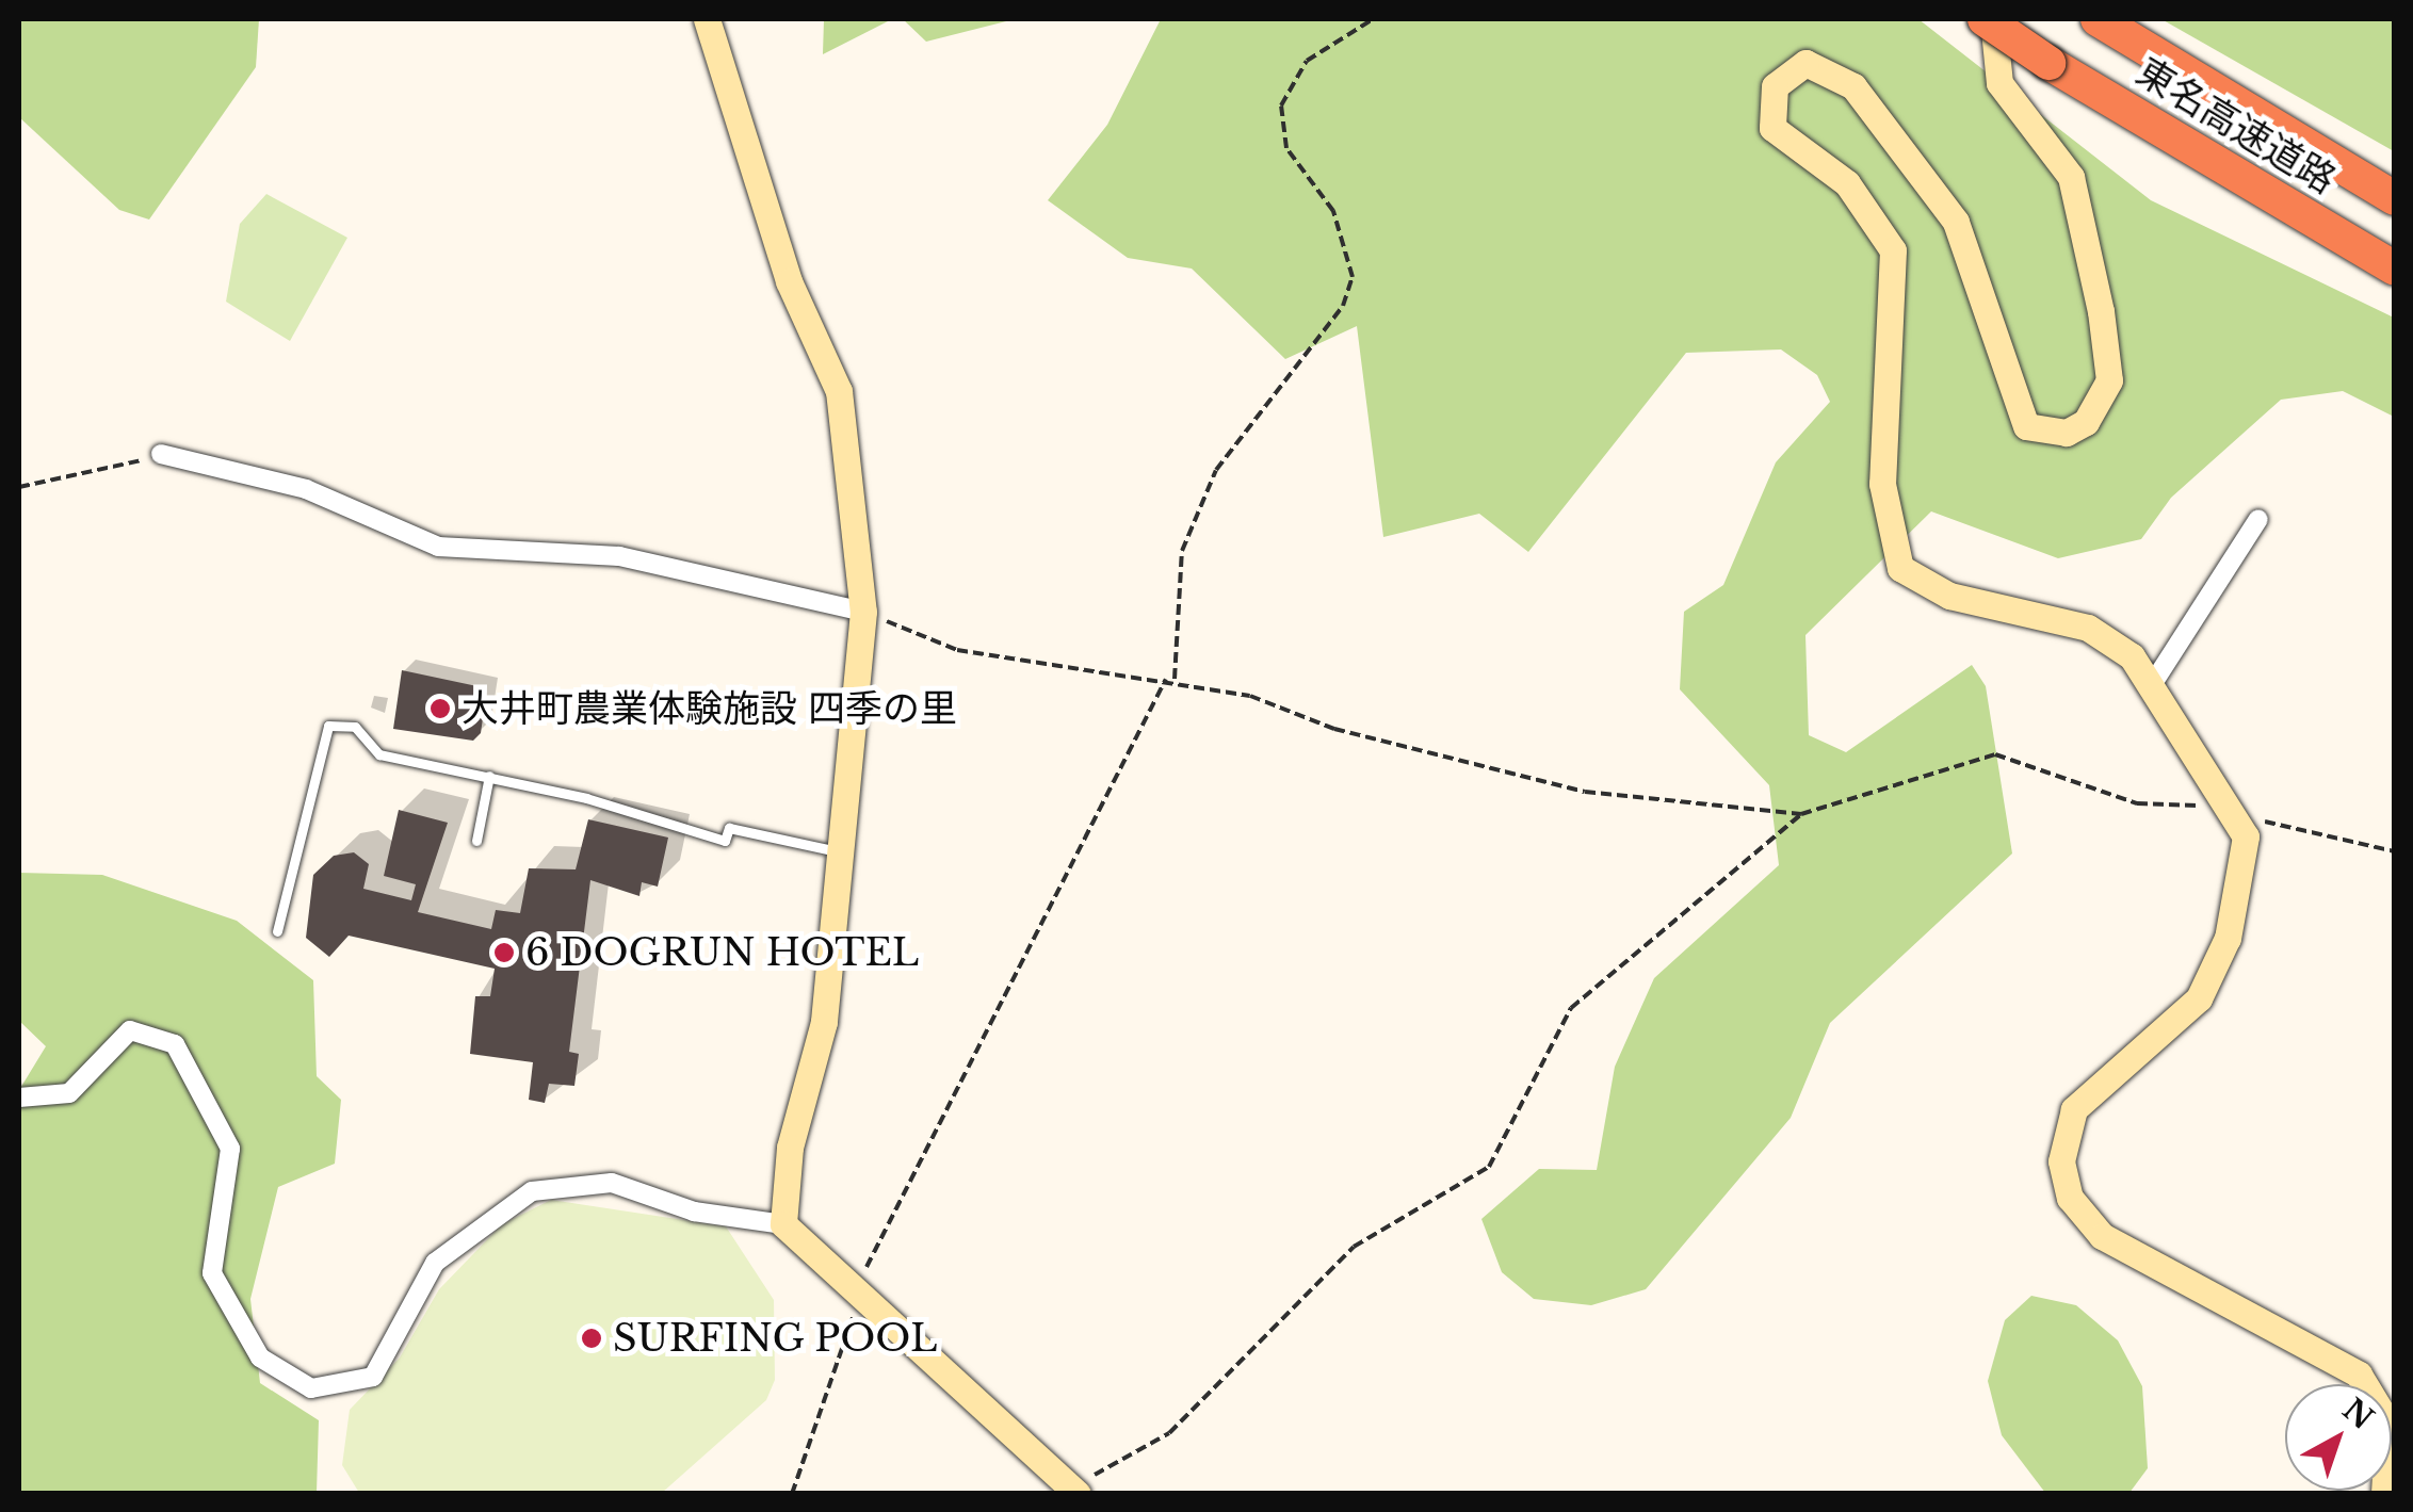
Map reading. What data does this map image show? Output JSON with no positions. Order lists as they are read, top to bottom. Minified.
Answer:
{"streets":{"highway":["東名高速道路"]},"places":["大井町農業体験施設 四季の里","6 DOGRUN HOTEL","SURFING POOL"],"north":"top right"}
